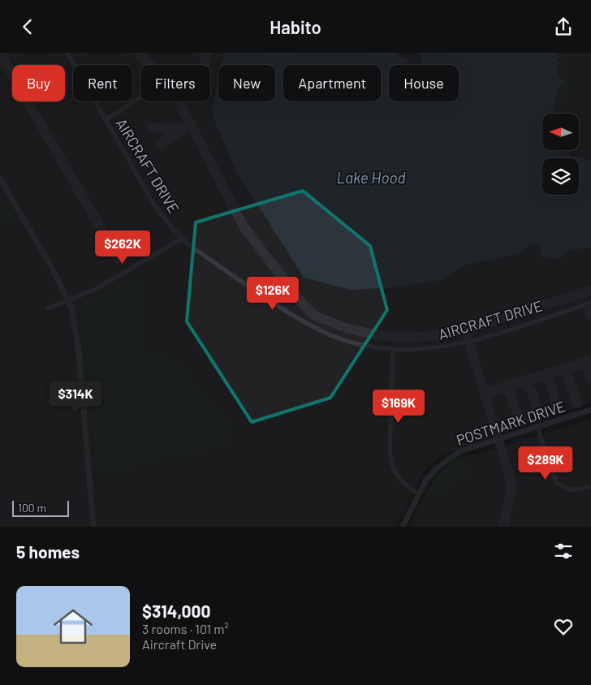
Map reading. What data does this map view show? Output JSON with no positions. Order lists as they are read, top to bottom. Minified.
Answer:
{"streets":{"street":["AIRCRAFT DRIVE","POSTMARK DRIVE"]},"water":["Lake Hood"],"scale_bar":"100 m","north":"left","page":{"header":"Habito","chip":["Buy","Rent","Filters","New","Apartment","House"],"price":["$262K","$126K","$314K","$169K","$289K"],"scale":"100 m","heading":"5 homes","list":[{"name":"$314,000","note":"3 rooms · 101 m² · Aircraft Drive"}]}}
